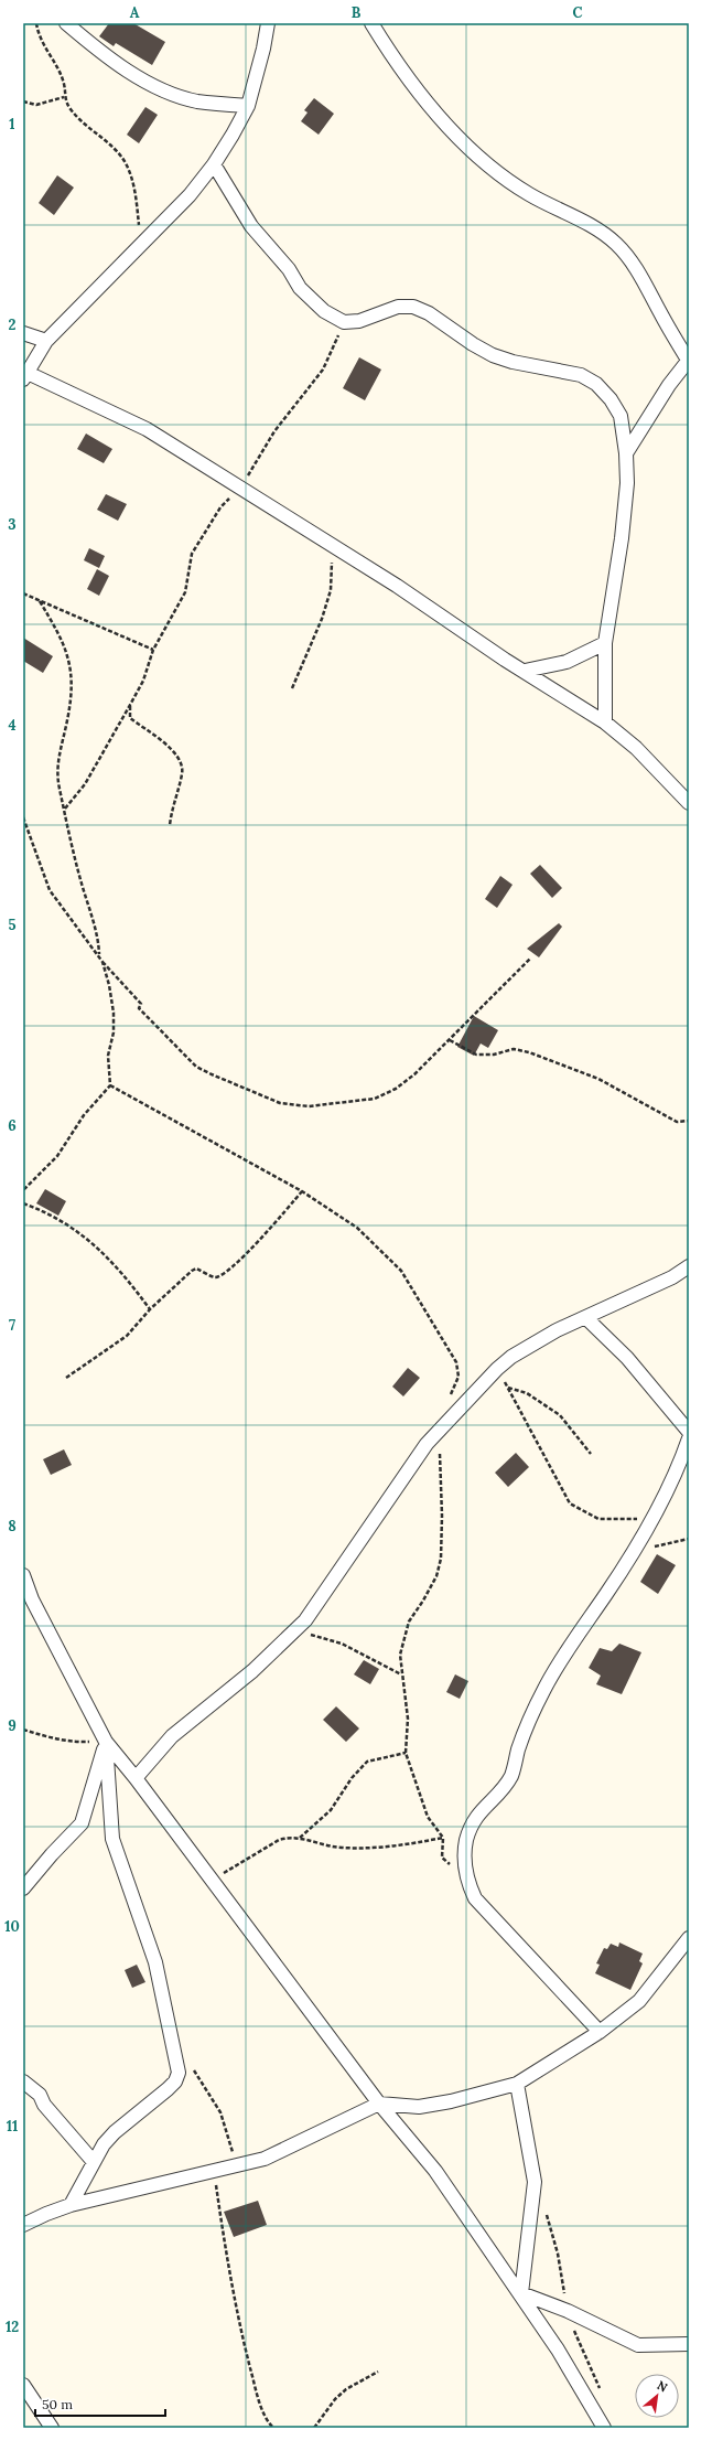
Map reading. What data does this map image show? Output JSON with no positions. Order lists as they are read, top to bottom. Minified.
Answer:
{"scale_bar":"50 m","north":"top right","grid":{"columns":["A","B","C"],"rows":["1","2","3","4","5","6","7","8","9","10","11","12"]}}
